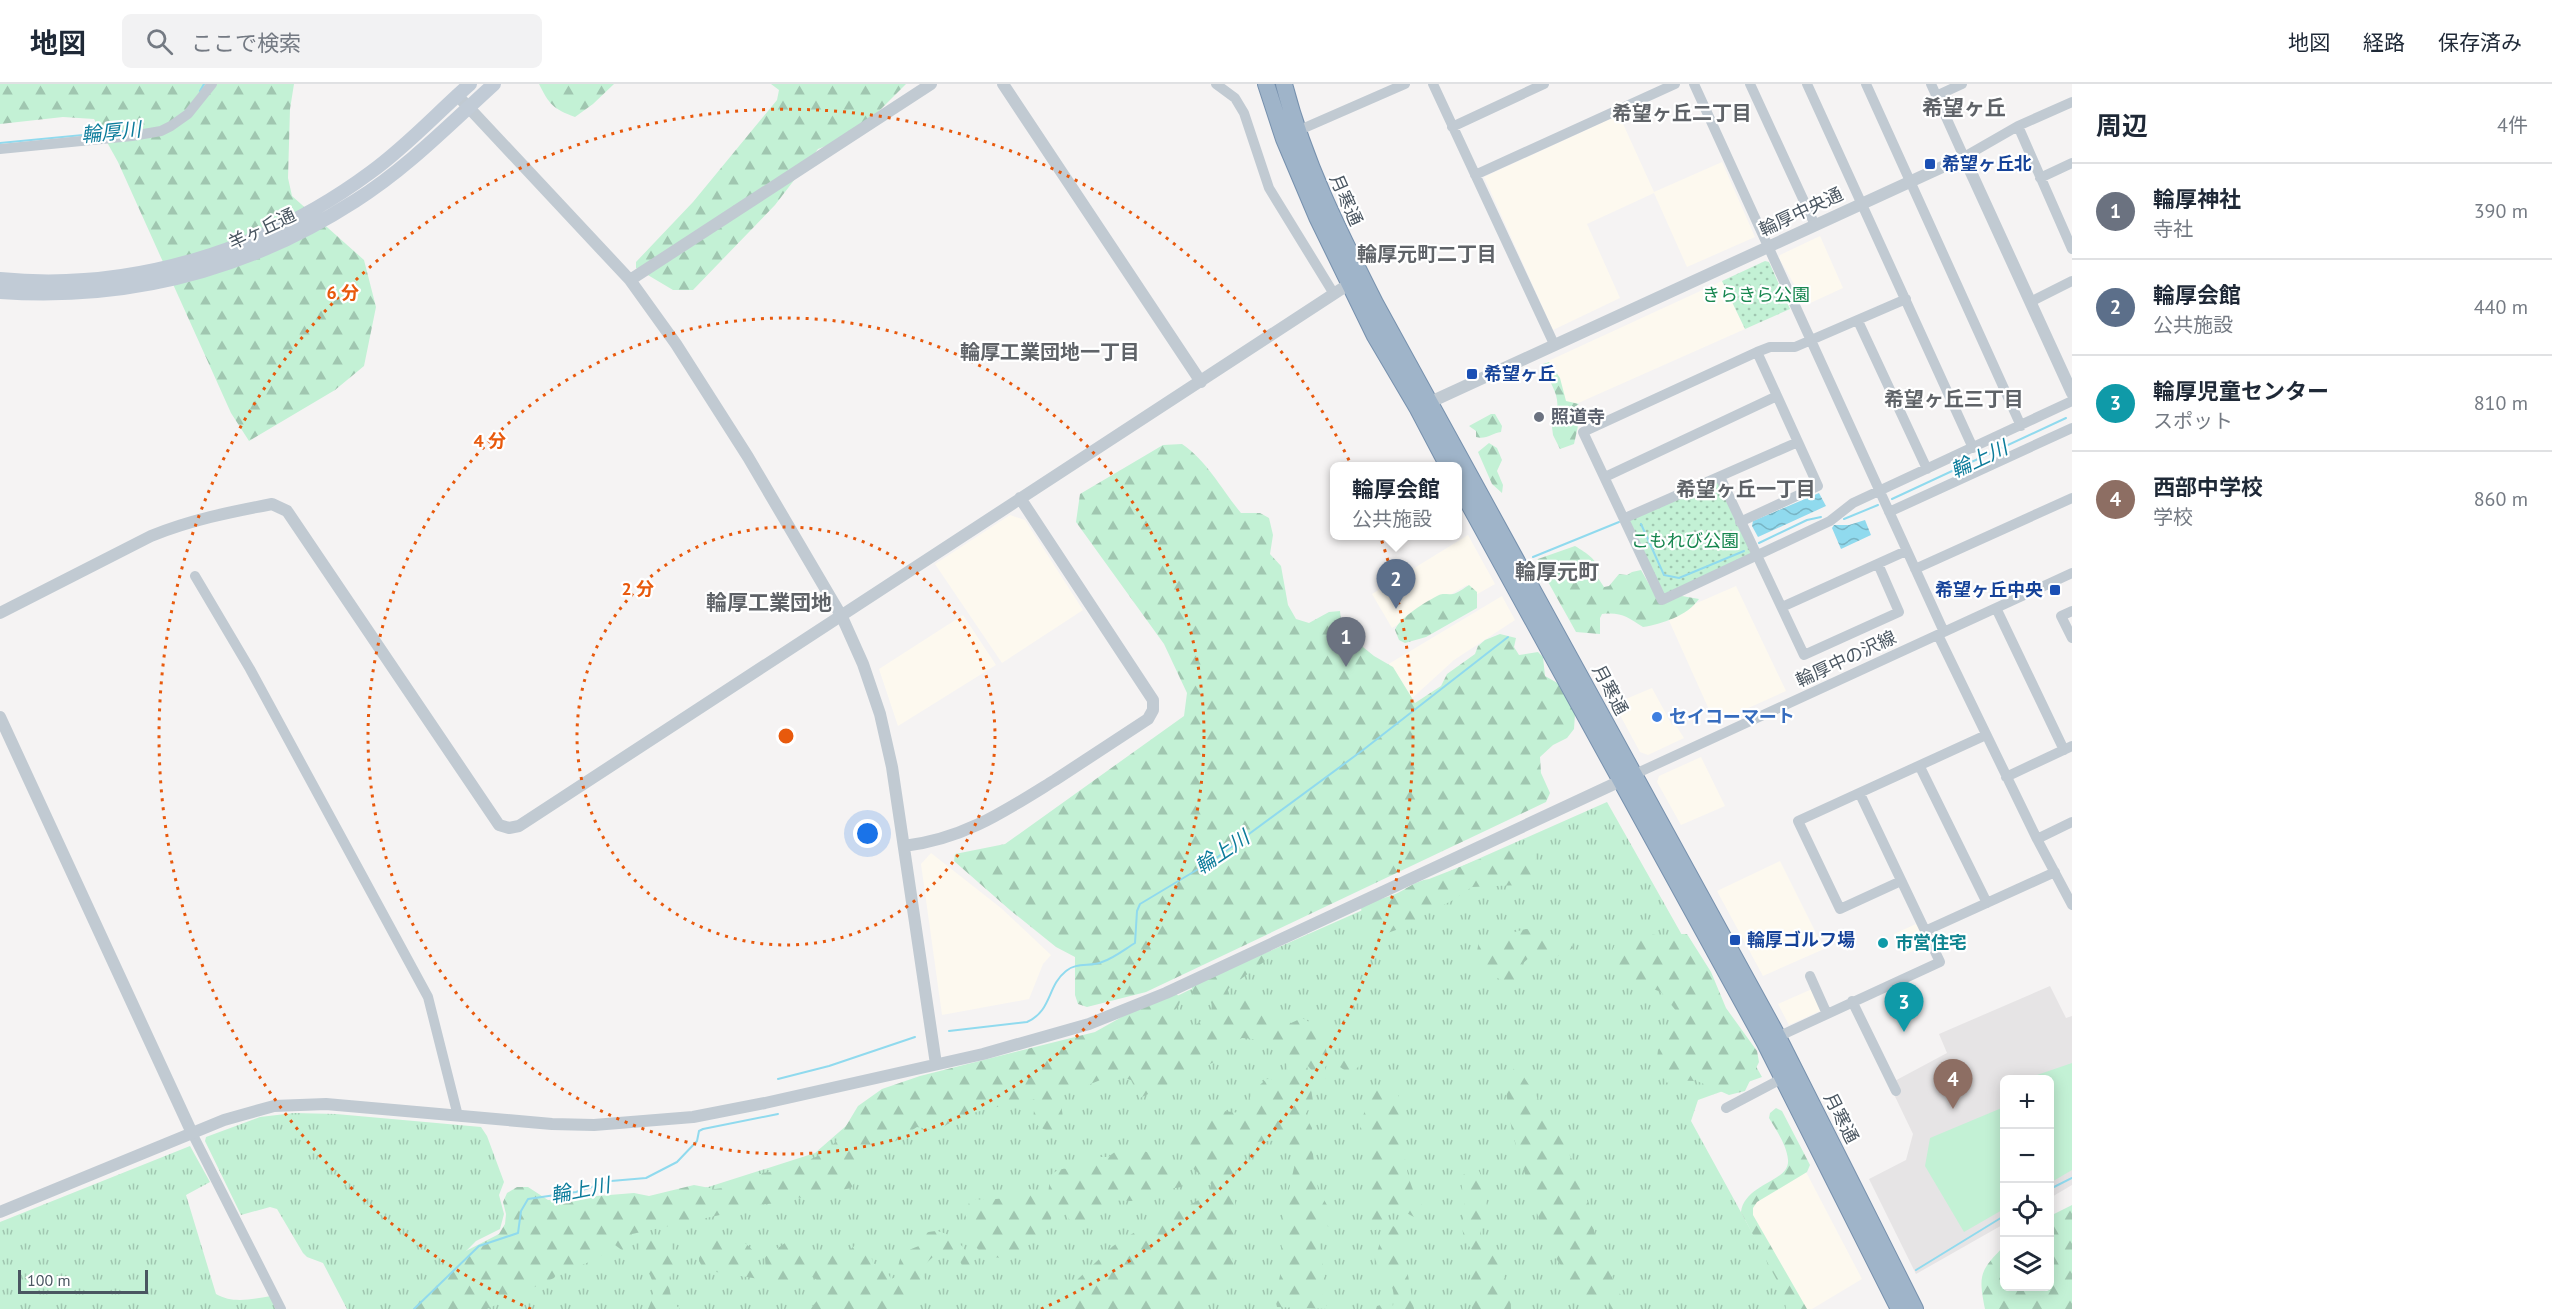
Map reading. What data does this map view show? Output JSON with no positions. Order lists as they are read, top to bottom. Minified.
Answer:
{"streets":{"highway":["月寒通"],"main road":["羊ヶ丘通"],"street":["輪厚中央通","輪厚中の沢線"]},"crossings":[["月寒通","輪厚中央通"],["月寒通","輪厚中の沢線"]],"districts":["希望ヶ丘","希望ヶ丘二丁目","輪厚元町二丁目","輪厚工業団地一丁目","希望ヶ丘三丁目","希望ヶ丘一丁目","輪厚元町","輪厚工業団地"],"water":["輪厚川","輪上川"],"parks":["きらきら公園","こもれび公園"],"places":{"transit":["希望ヶ丘北","希望ヶ丘","希望ヶ丘中央","輪厚ゴルフ場"],"other":["照道寺","セイコーマート","市営住宅"]},"scale_bar":"100 m","page":{"header":"地図","search":"ここで検索","nav":["地図","経路","保存済み"],"heading":["周辺","4件"],"list":[{"mark":"1","name":"輪厚神社","note":"寺社","value":"390 m"},{"mark":"2","name":"輪厚会館","note":"公共施設","value":"440 m"},{"mark":"3","name":"輪厚児童センター","note":"スポット","value":"810 m"},{"mark":"4","name":"西部中学校","note":"学校","value":"860 m"}],"popup":["輪厚会館","公共施設"],"pins":["2","1","3","4"],"map_buttons":["+","−"],"scale":"100 m"},"rings":["6 分","4 分","2 分"]}
